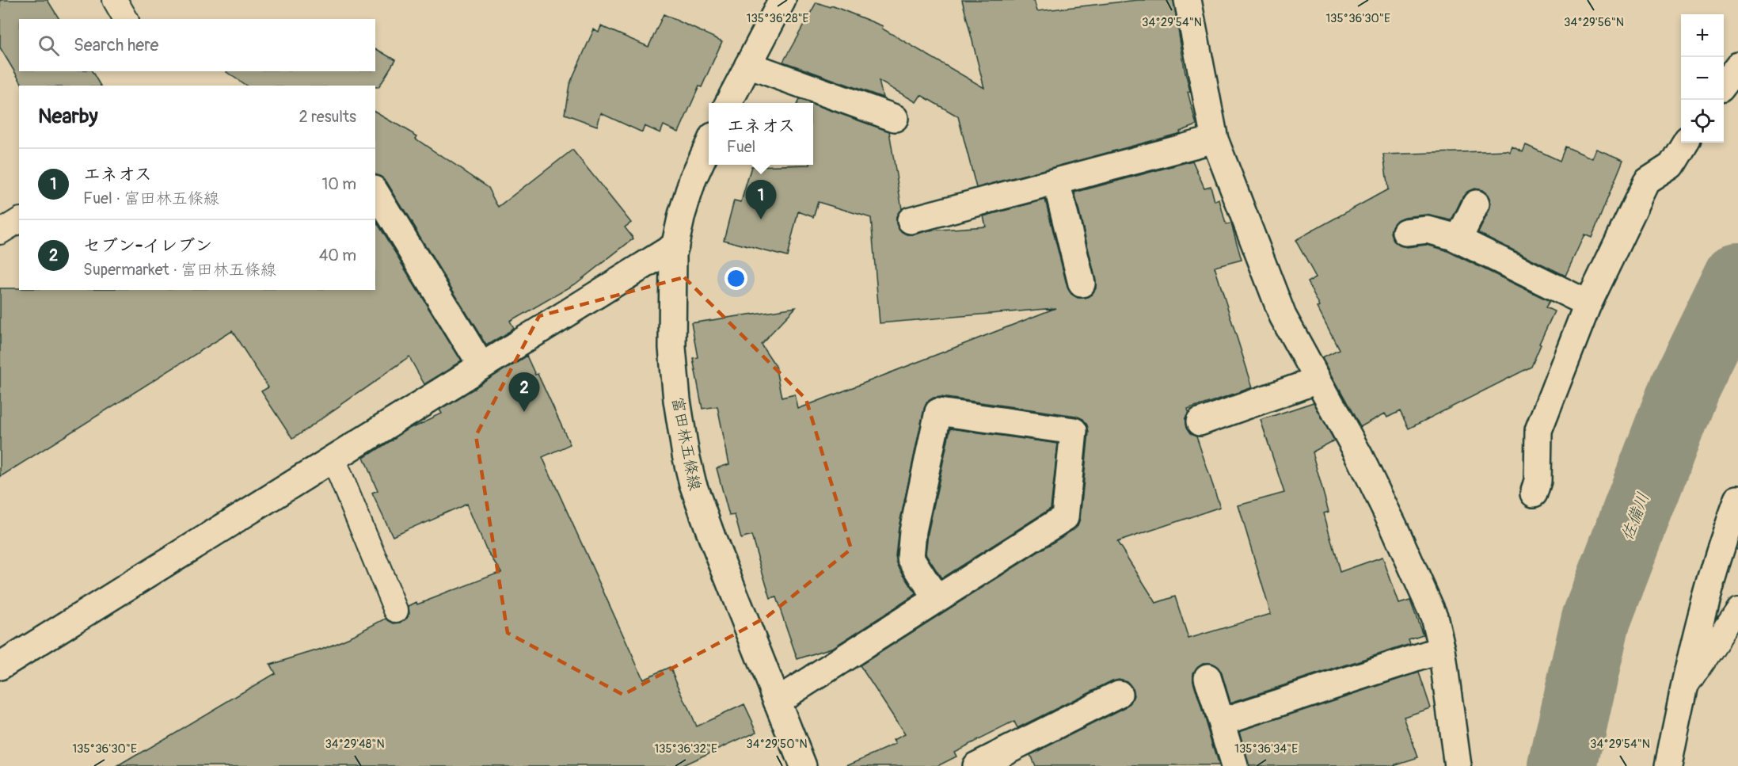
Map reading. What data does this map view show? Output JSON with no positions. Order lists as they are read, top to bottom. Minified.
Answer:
{"streets":{"street":["富田林五條線"]},"water":["佐備川"],"page":{"map_buttons":["+","−"],"search":"Search here","heading":["Nearby","2 results"],"popup":["エネオス","Fuel"],"list":[{"mark":"1","name":"エネオス","note":"Fuel · 富田林五條線","value":"10 m"},{"mark":"2","name":"セブン-イレブン","note":"Supermarket · 富田林五條線","value":"40 m"}],"pins":["1","2"]},"coordinates":["135°36'28\"E","135°36'30\"E","34°29'54\"N","34°29'56\"N","34°29'48\"N","34°29'50\"N","135°36'32\"E","135°36'34\"E"]}
